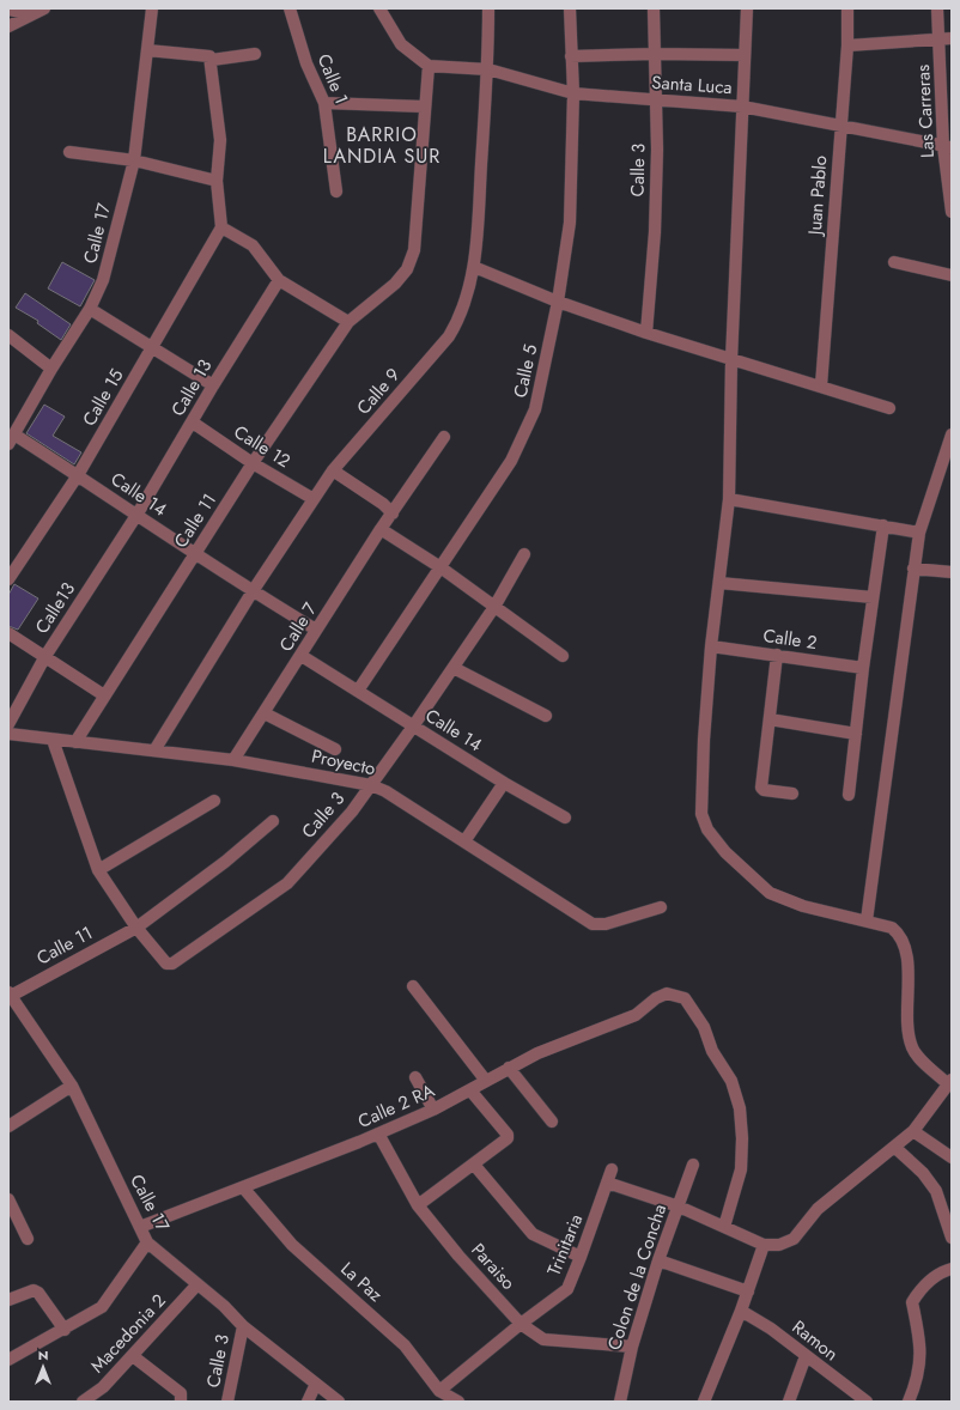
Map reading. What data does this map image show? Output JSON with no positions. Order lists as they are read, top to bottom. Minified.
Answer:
{"streets":{"street":["Calle 1","Santa Luca","Las Carreras","Calle 3","Juan Pablo","Calle 17","Calle 5","Calle 13","Calle 9","Calle 15","Calle 12","Calle 14","Calle 11","Calle13","Calle 7","Calle 2","Proyecto","Calle 2 RA","Trinitaria","Paraiso","Colon de la Concha","La Paz","Macedonia 2","Ramon"]},"crossings":[["Santa Luca","Las Carreras"],["Santa Luca","Calle 3"],["Santa Luca","Juan Pablo"],["Santa Luca","Calle 5"],["Santa Luca","Calle 9"],["Santa Luca","Calle 11"],["Calle 3","Calle 17"],["Calle 3","Calle 14"],["Calle 3","Calle 11"],["Calle 3","Proyecto"],["Calle 17","Calle 14"],["Calle 17","Calle 11"],["Calle 17","Calle 2 RA"],["Calle 17","Macedonia 2"],["Calle 5","Calle 14"],["Calle 13","Calle 12"],["Calle 13","Calle 14"],["Calle 13","Calle13"],["Calle 9","Calle 12"],["Calle 9","Calle 14"],["Calle 9","Proyecto"],["Calle 15","Calle 14"],["Calle 12","Calle 11"],["Calle 14","Calle 11"],["Calle 14","Calle13"],["Calle 14","Calle 7"],["Calle 11","Proyecto"],["Calle 7","Proyecto"],["Calle 2 RA","Paraiso"],["Calle 2 RA","La Paz"],["Trinitaria","Paraiso"],["Trinitaria","La Paz"],["Paraiso","Colon de la Concha"]],"districts":["BARRIO LANDIA SUR"],"north":"top"}
